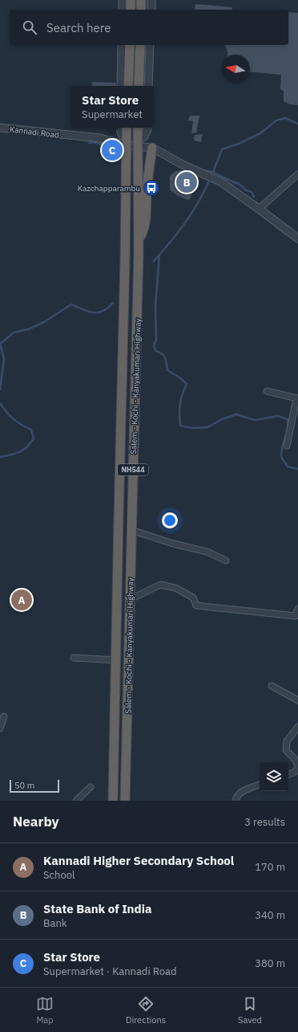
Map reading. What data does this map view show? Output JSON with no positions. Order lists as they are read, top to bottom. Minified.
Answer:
{"streets":{"highway":["Salem - Kochi - Kanyakumari Highway","NH544"],"street":["Kannadi Road"]},"crossings":[["Kannadi Road","Salem - Kochi - Kanyakumari Highway"]],"places":{"bus stop":["Kazchapparambu"]},"scale_bar":"50 m","north":"left","page":{"search":"Search here","popup":["Star Store","Supermarket"],"pins":["C","B","A"],"scale":"50 m","heading":["Nearby","3 results"],"list":[{"mark":"A","name":"Kannadi Higher Secondary School","note":"School","value":"170 m"},{"mark":"B","name":"State Bank of India","note":"Bank","value":"340 m"},{"mark":"C","name":"Star Store","note":"Supermarket · Kannadi Road","value":"380 m"}],"nav":["Map","Directions","Saved"]}}
